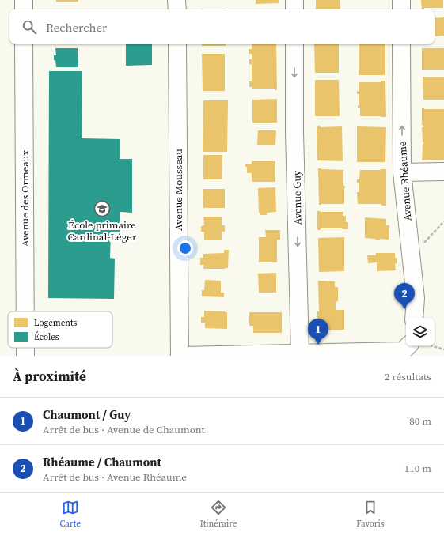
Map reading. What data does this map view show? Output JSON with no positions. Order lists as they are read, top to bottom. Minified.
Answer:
{"streets":{"street":["Avenue Rhéaume","Avenue Mousseau","Avenue Guy","Avenue des Ormeaux"]},"one_way":["Avenue Rhéaume","Avenue Guy"],"places":{"school or university":["École primaire Cardinal-Léger"]},"legend":["Logements","Écoles"],"page":{"search":"Rechercher","pins":["2","1"],"heading":["À proximité","2 résultats"],"list":[{"mark":"1","name":"Chaumont / Guy","note":"Arrêt de bus · Avenue de Chaumont","value":"80 m"},{"mark":"2","name":"Rhéaume / Chaumont","note":"Arrêt de bus · Avenue Rhéaume","value":"110 m"}],"nav":["Carte","Itinéraire","Favoris"]}}
